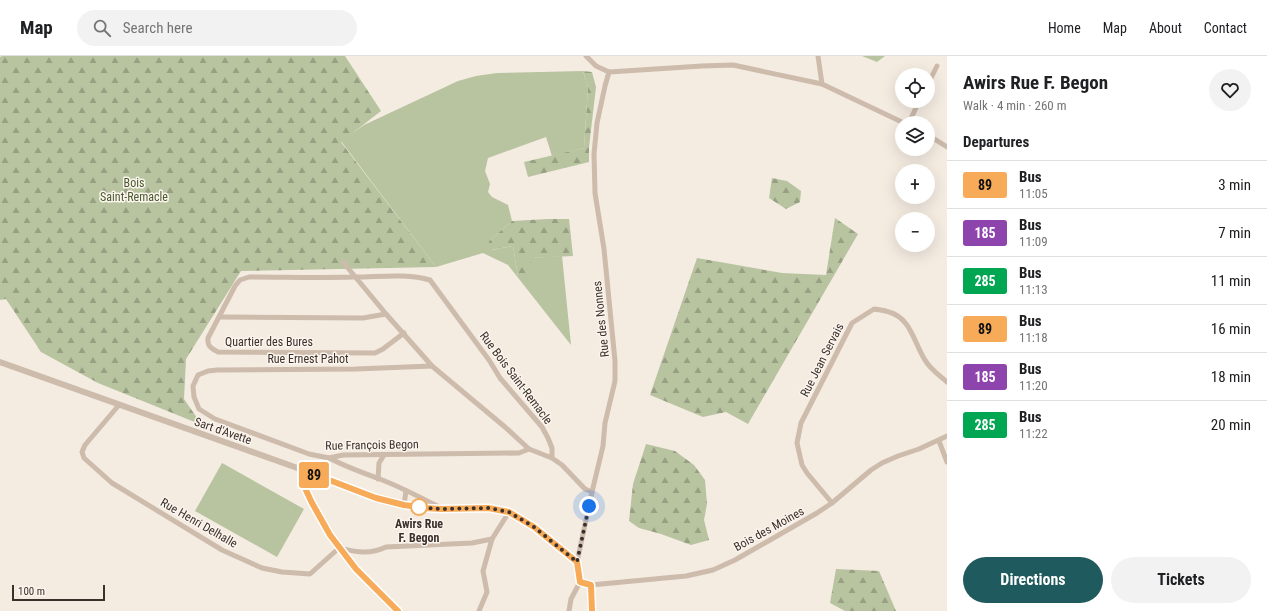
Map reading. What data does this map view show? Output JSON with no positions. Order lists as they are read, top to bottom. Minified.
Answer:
{"streets":{"street":["Rue des Nonnes","Quartier des Bures","Rue Ernest Pahot","Rue Jean Servais","Rue Bois Saint-Remacle","Sart d'Avette","Rue François Begon","Rue Henri Delhalle","Bois des Moines"]},"crossings":[["Rue des Nonnes","Sart d'Avette"],["Rue Ernest Pahot","Rue François Begon"],["Rue Jean Servais","Bois des Moines"],["Sart d'Avette","Rue François Begon"],["Sart d'Avette","Rue Henri Delhalle"]],"parks":["Bois Saint-Remacle"],"places":["Awirs Rue F. Begon"],"lines":["bus line 89"],"scale_bar":"100 m","page":{"header":"Map","search":"Search here","nav":["Home","Map","About","Contact"],"on_map":"89","heading":[["Awirs Rue F. Begon","Walk · 4 min · 260 m"],"Departures"],"map_buttons":["+","−"],"list":[{"mark":"89","name":"Bus","note":"11:05","value":"3 min"},{"mark":"185","name":"Bus","note":"11:09","value":"7 min"},{"mark":"285","name":"Bus","note":"11:13","value":"11 min"},{"mark":"89","name":"Bus","note":"11:18","value":"16 min"},{"mark":"185","name":"Bus","note":"11:20","value":"18 min"},{"mark":"285","name":"Bus","note":"11:22","value":"20 min"}],"buttons":["Directions","Tickets"],"scale":"100 m"}}
